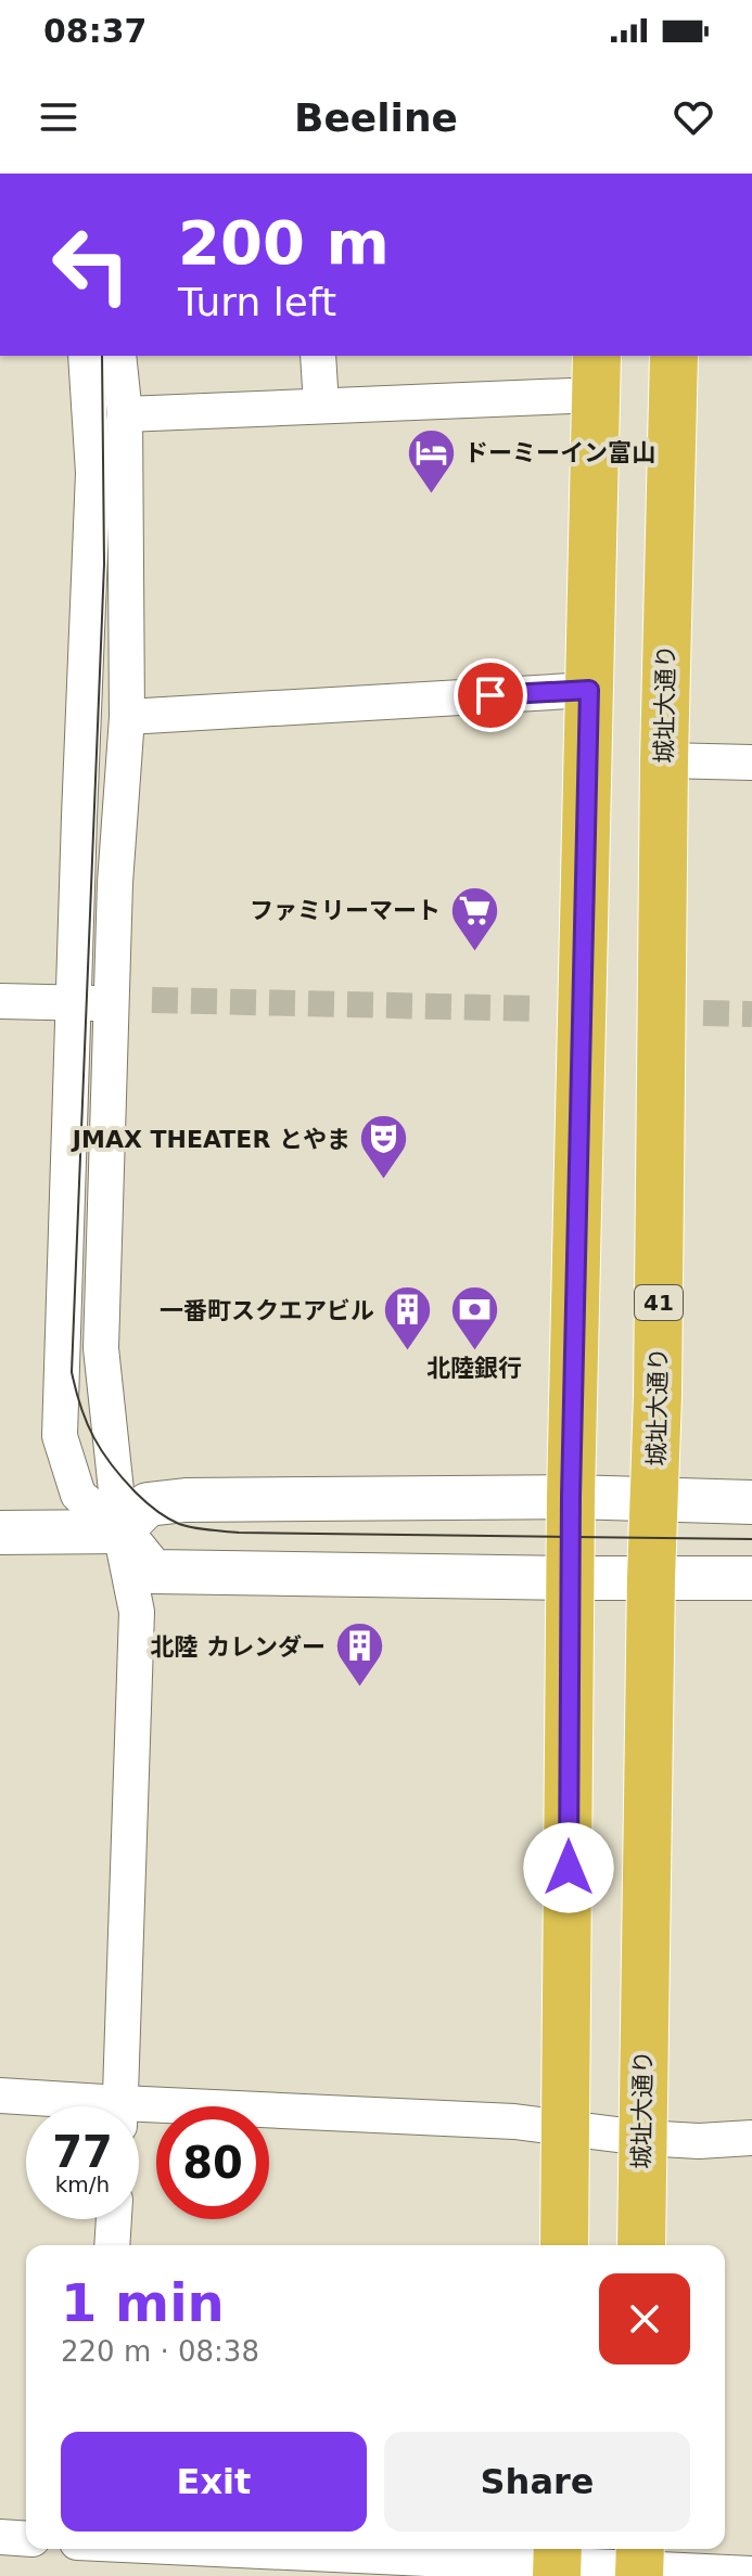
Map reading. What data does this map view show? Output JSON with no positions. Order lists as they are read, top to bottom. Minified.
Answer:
{"streets":{"highway":["城址大通り","41"]},"places":{"hotel":["ドーミーイン富山"],"supermarket":["ファミリーマート"],"theatre":["JMAX THEATER とやま"],"building":["一番町スクエアビル","北陸 カレンダー"],"bank":["北陸銀行"]},"page":{"status":"08:37","header":"Beeline","turn":["200 m","Turn left"],"speed":"77 km/h","limit":"80","heading":["1 min","220 m · 08:38"],"buttons":["Exit","Share"]}}
